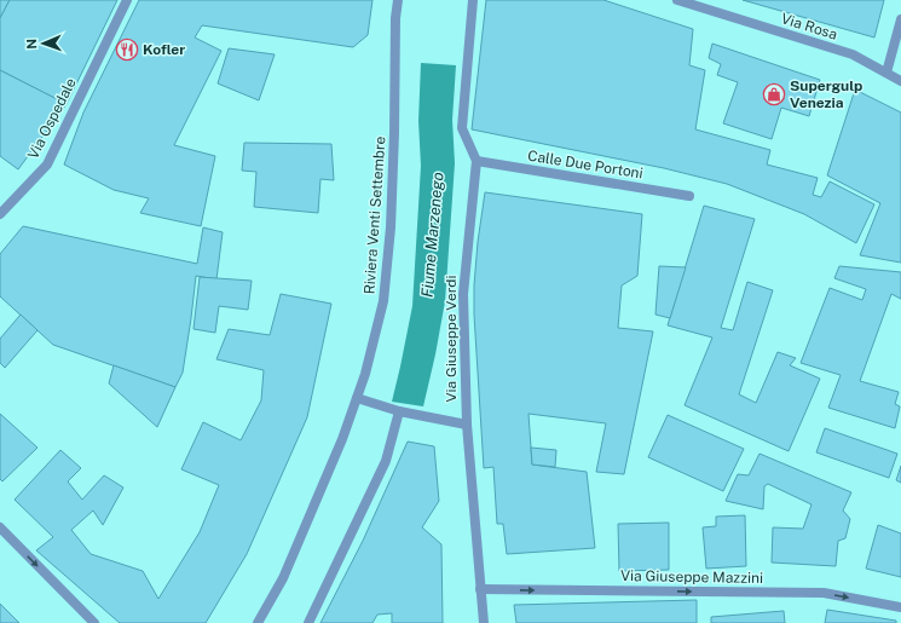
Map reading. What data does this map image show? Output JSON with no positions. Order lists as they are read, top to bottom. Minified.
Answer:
{"streets":{"street":["Via Rosa","Via Ospedale","Calle Due Portoni","Riviera Venti Settembre","Via Giuseppe Verdi","Via Giuseppe Mazzini"]},"crossings":[["Calle Due Portoni","Via Giuseppe Verdi"],["Via Giuseppe Verdi","Via Giuseppe Mazzini"]],"one_way":["Via Giuseppe Mazzini"],"water":["Fiume Marzenego"],"places":{"restaurant":["Kofler"],"shop":["Supergulp Venezia"]},"north":"left"}
